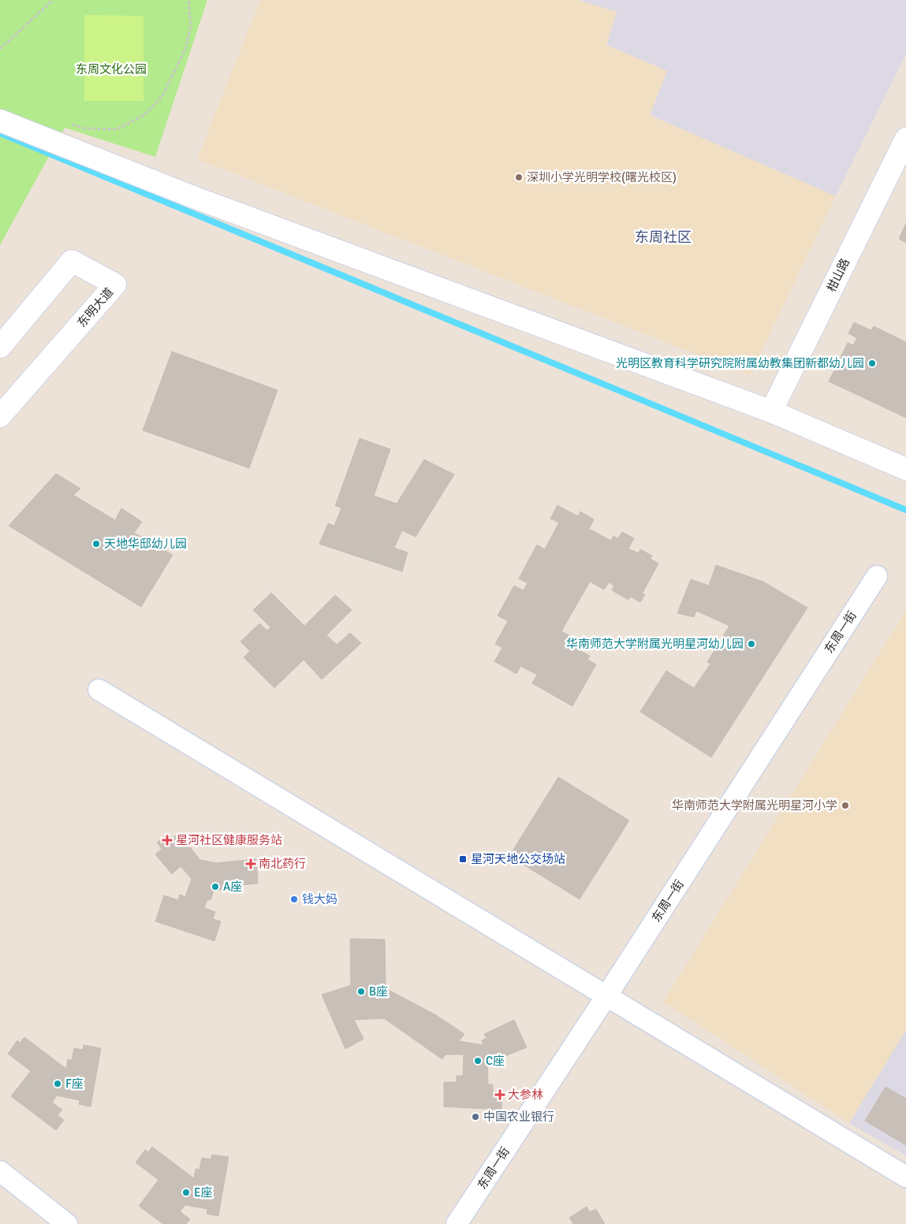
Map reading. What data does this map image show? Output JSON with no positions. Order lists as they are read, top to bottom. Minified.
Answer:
{"streets":{"street":["柑山路","东明大道","东周一街"]},"districts":["东周社区"],"parks":["东周文化公园"],"places":{"other":["深圳小学光明学校(曙光校区)","光明区教育科学研究院附属幼教集团新都幼儿园","天地华邸幼儿园","华南师范大学附属光明星河幼儿园","华南师范大学附属光明星河小学","A座","钱大妈","B座","C座","F座","中国农业银行","E座"],"health":["星河社区健康服务站","南北药行","大参林"],"transit":["星河天地公交场站"]}}
